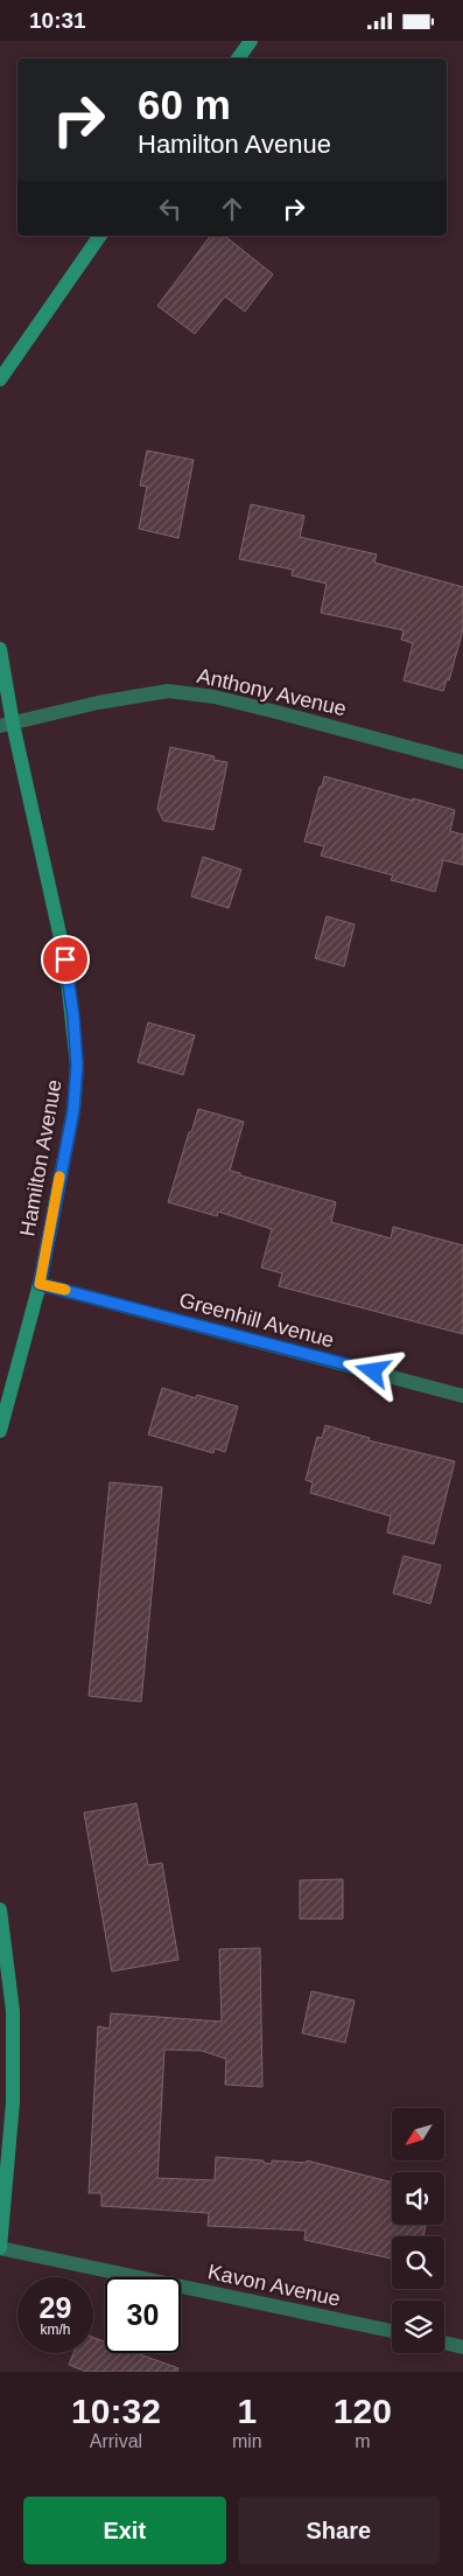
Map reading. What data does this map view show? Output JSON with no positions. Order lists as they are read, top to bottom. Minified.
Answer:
{"streets":{"street":["Anthony Avenue","Hamilton Avenue","Greenhill Avenue","Kavon Avenue"]},"crossings":[["Anthony Avenue","Hamilton Avenue"],["Hamilton Avenue","Greenhill Avenue"]],"north":"bottom left","page":{"status":"10:31","turn":["60 m","Hamilton Avenue"],"speed":"29 km/h","limit":"30","eta":["10:32","Arrival","1","min","120","m"],"buttons":["Exit","Share"]}}
